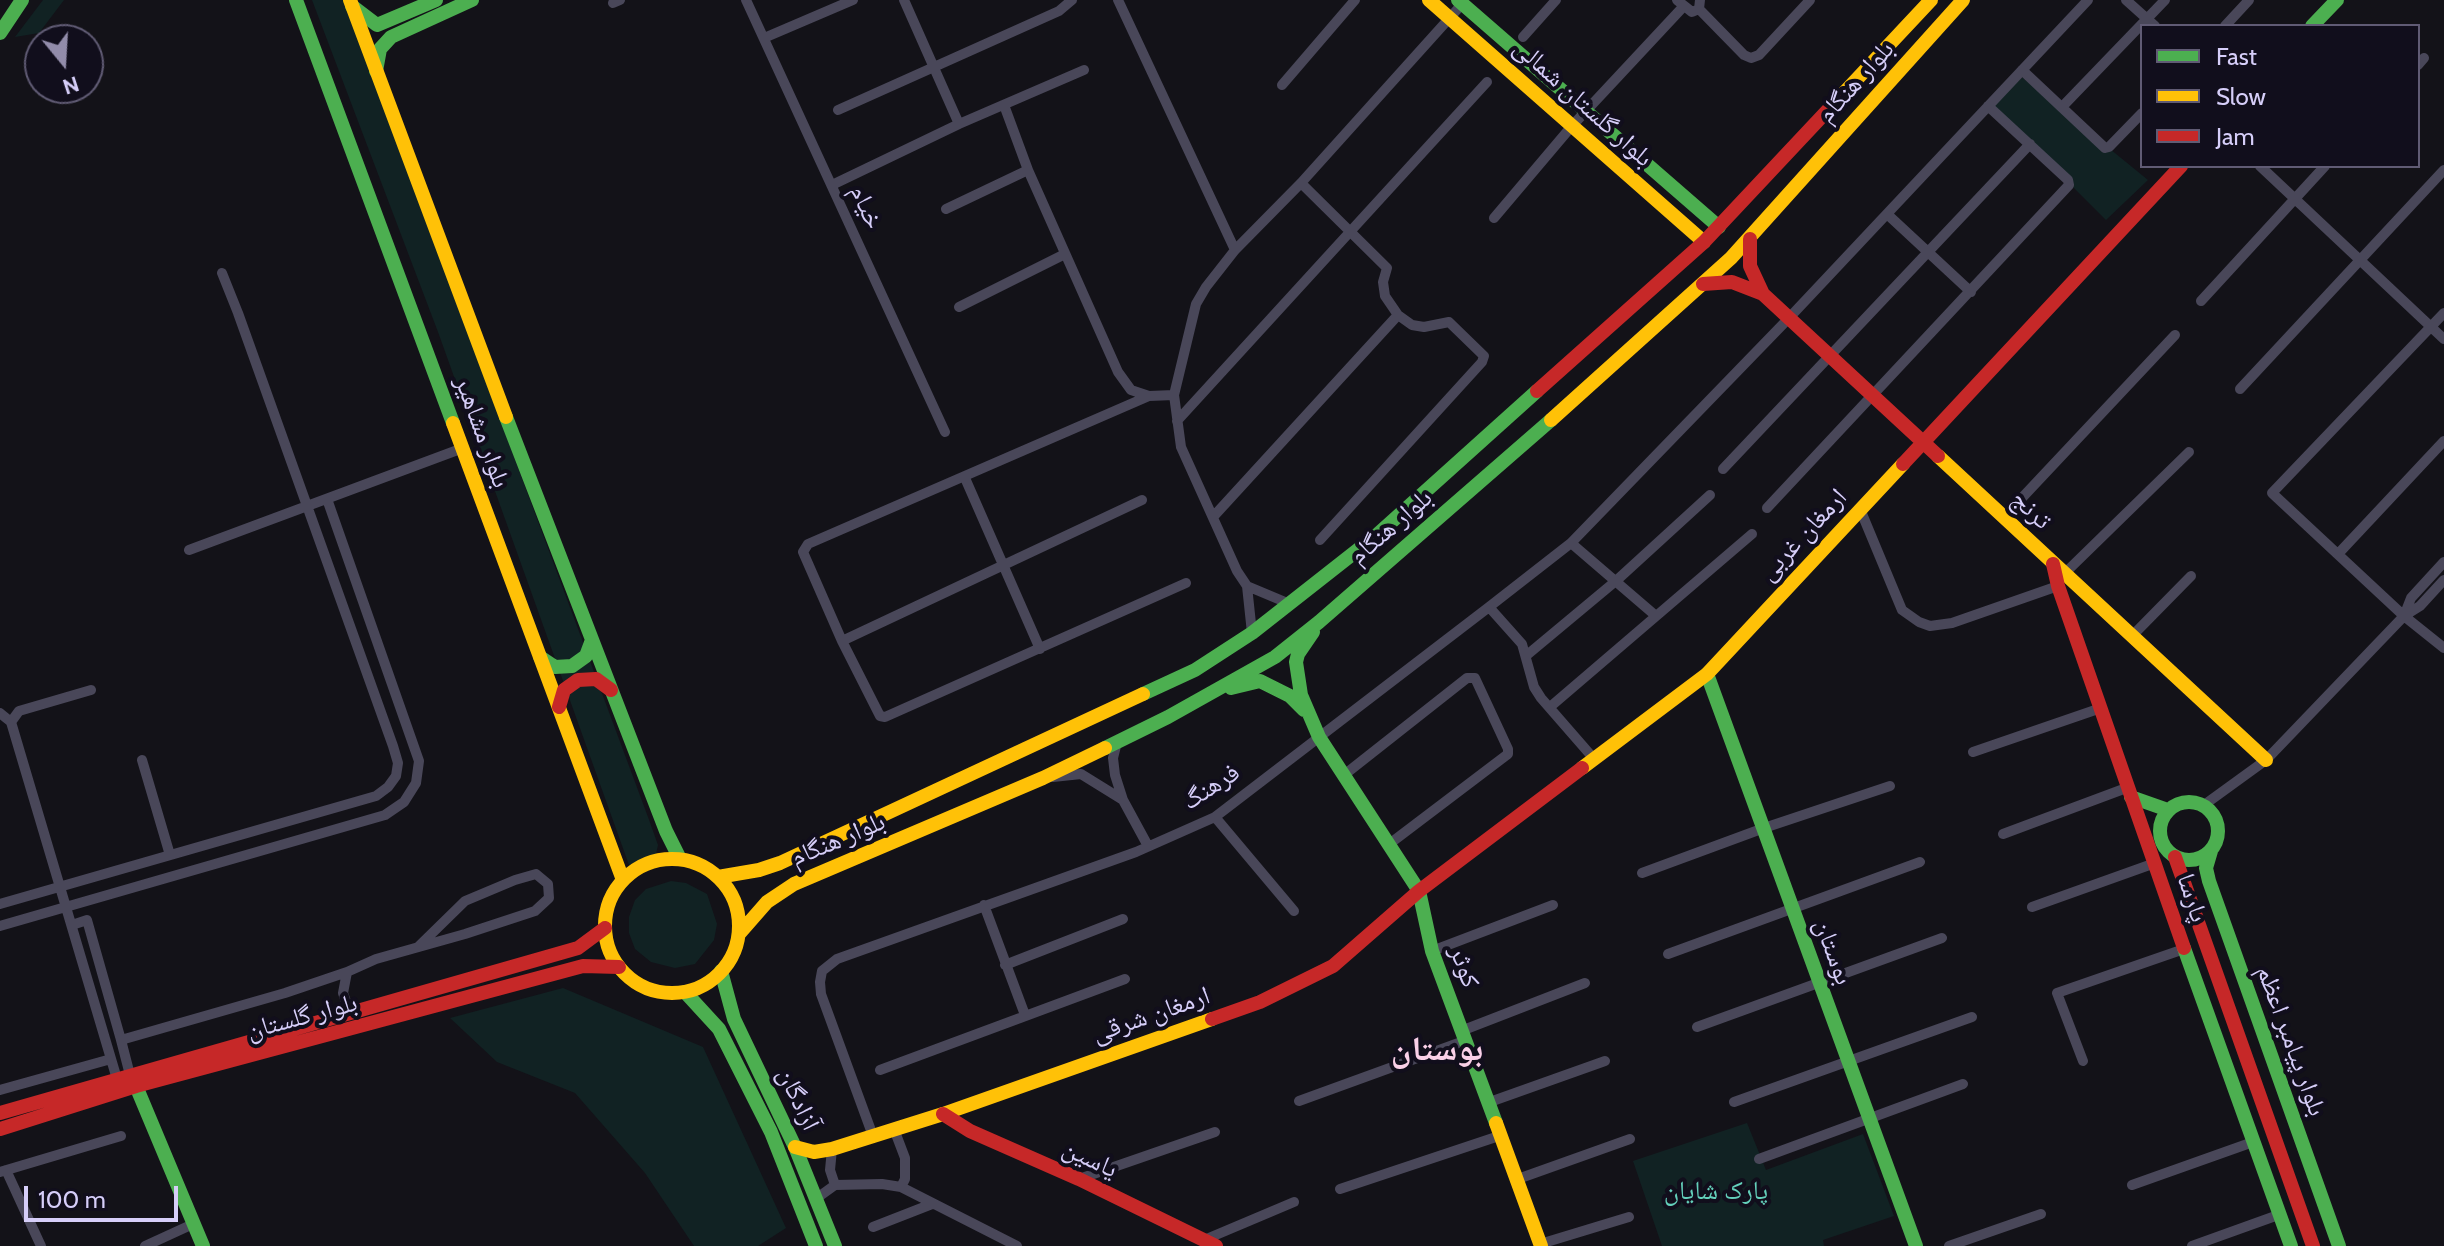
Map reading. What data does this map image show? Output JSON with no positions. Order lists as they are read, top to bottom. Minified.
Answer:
{"streets":{"main road":["بلوار هنگام","بلوار گلستان شمالی","بلوار مشاهیر","ترنج","ارمغان غربی","پارسا","بوستان","کوثر","ارمغان شرقی","بلوار گلستان","بلوار پیامبر اعظم","آزادگان","یاسین"],"street":["خیام","فرهنگ"]},"crossings":[["بلوار هنگام","بلوار گلستان شمالی"],["بلوار هنگام","بلوار مشاهیر"],["بلوار هنگام","کوثر"],["بلوار هنگام","بلوار گلستان"],["بلوار هنگام","آزادگان"],["بلوار مشاهیر","بلوار گلستان"],["بلوار مشاهیر","آزادگان"],["ترنج","ارمغان غربی"],["ترنج","فرهنگ"],["ترنج","پارسا"],["ارمغان غربی","بوستان"],["ارمغان غربی","کوثر"],["ارمغان غربی","ارمغان شرقی"],["فرهنگ","کوثر"],["فرهنگ","ارمغان شرقی"],["کوثر","ارمغان شرقی"],["ارمغان شرقی","یاسین"],["بلوار گلستان","آزادگان"]],"districts":["بوستان"],"parks":["پارک شایان"],"legend":["Fast","Slow","Jam"],"scale_bar":"100 m","north":"bottom"}
